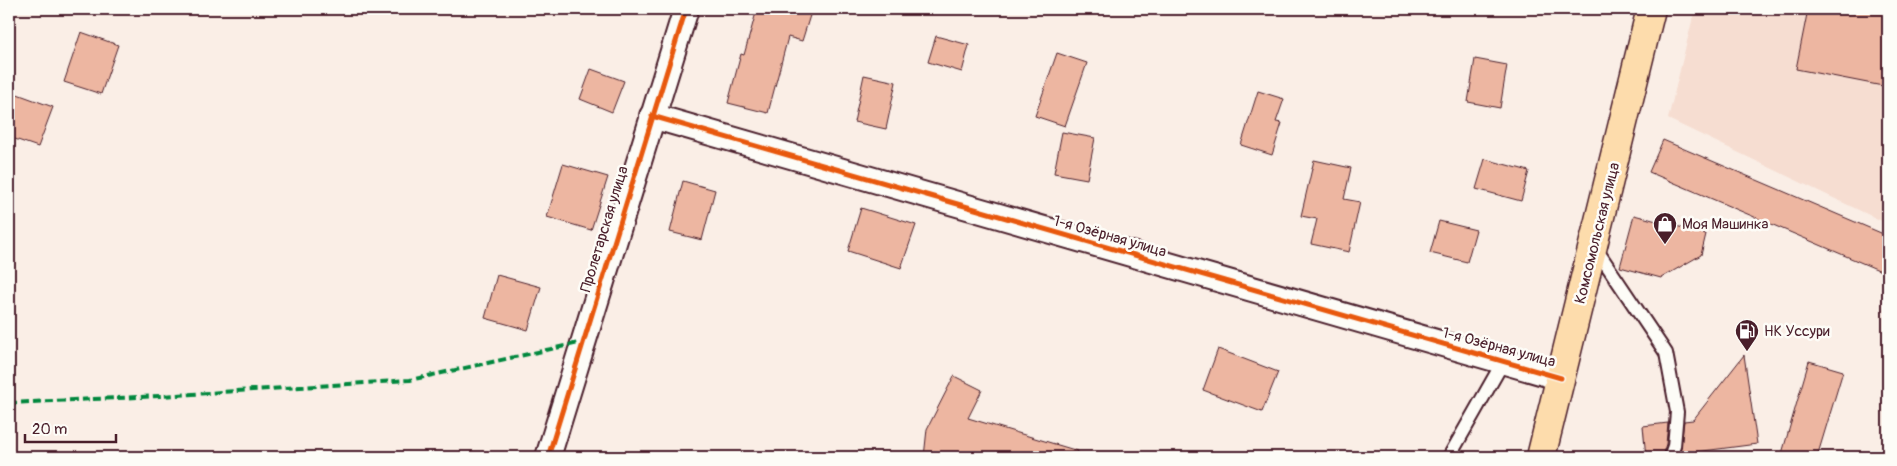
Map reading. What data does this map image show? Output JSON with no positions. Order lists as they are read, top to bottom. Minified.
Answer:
{"streets":{"main road":["Комсомольская улица"],"street":["Пролетарская улица","1-я Озёрная улица"]},"crossings":[["Пролетарская улица","1-я Озёрная улица"],["Комсомольская улица","1-я Озёрная улица"]],"places":{"shop":["Моя Машинка"],"fuel station":["НК Уссури"]},"scale_bar":"20 m"}
